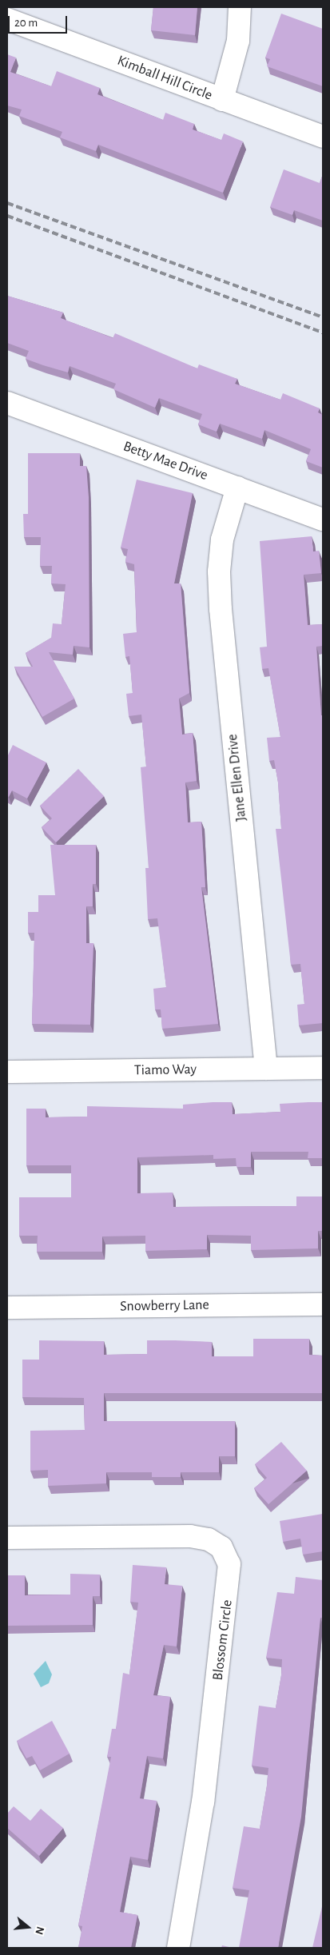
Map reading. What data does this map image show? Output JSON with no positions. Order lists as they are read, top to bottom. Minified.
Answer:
{"streets":{"street":["Kimball Hill Circle","Betty Mae Drive","Jane Ellen Drive","Tiamo Way","Snowberry Lane","Blossom Circle"]},"crossings":[["Betty Mae Drive","Jane Ellen Drive"],["Jane Ellen Drive","Tiamo Way"]],"scale_bar":"20 m","north":"right"}
